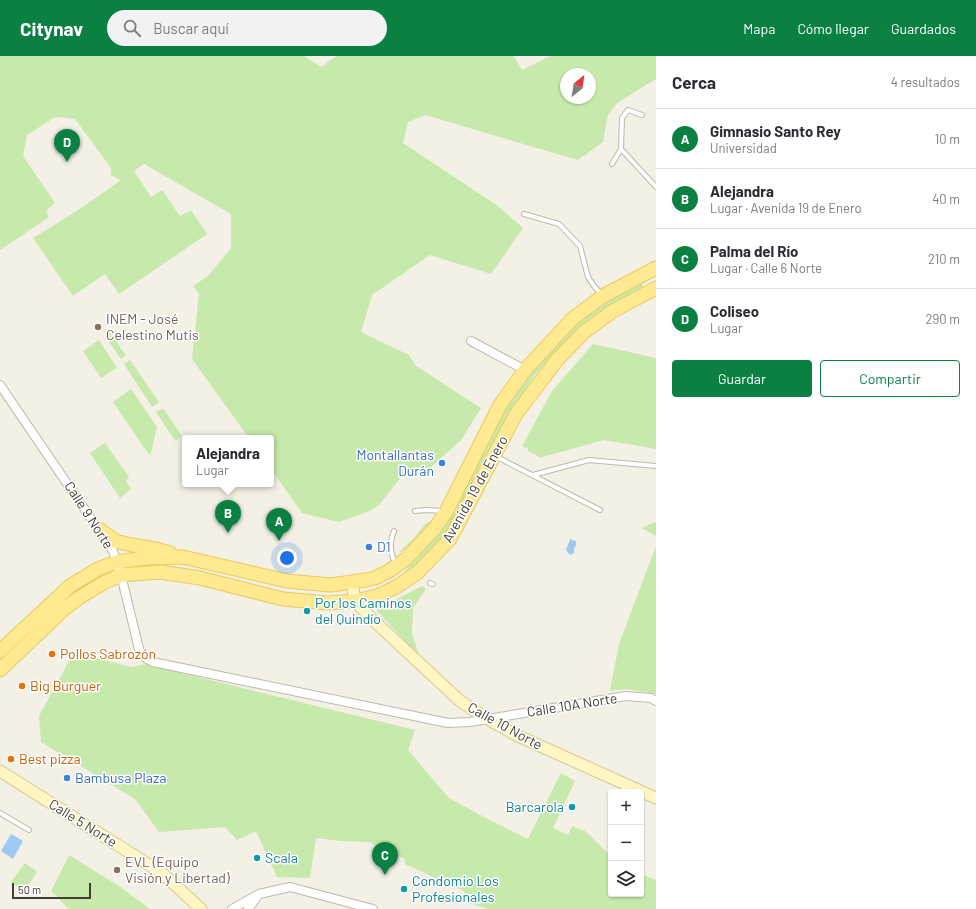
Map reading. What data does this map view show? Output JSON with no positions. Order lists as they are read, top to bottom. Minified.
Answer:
{"streets":{"main road":["Avenida 19 de Enero"],"street":["Calle 9 Norte","Calle 10A Norte","Calle 10 Norte","Calle 5 Norte"]},"crossings":[["Avenida 19 de Enero","Calle 9 Norte"],["Avenida 19 de Enero","Calle 10 Norte"],["Calle 9 Norte","Calle 10A Norte"],["Calle 10A Norte","Calle 10 Norte"]],"places":["INEM - José Celestino Mutis","Montallantas Durán","D1","Por los Caminos del Quindío","Pollos Sabrozón","Big Burguer","Best pizza","Bambusa Plaza","Barcarola","Scala","EVL (Equipo Visión y Libertad)","Condomio Los Profesionales"],"scale_bar":"50 m","north":"top right","page":{"header":"Citynav","search":"Buscar aquí","nav":["Mapa","Cómo llegar","Guardados"],"heading":["Cerca","4 resultados"],"list":[{"mark":"A","name":"Gimnasio Santo Rey","note":"Universidad","value":"10 m"},{"mark":"B","name":"Alejandra","note":"Lugar · Avenida 19 de Enero","value":"40 m"},{"mark":"C","name":"Palma del Río","note":"Lugar · Calle 6 Norte","value":"210 m"},{"mark":"D","name":"Coliseo","note":"Lugar","value":"290 m"}],"pins":["D","B","A","C"],"buttons":["Guardar","Compartir"],"popup":["Alejandra","Lugar"],"map_buttons":["+","−"],"scale":"50 m"}}
